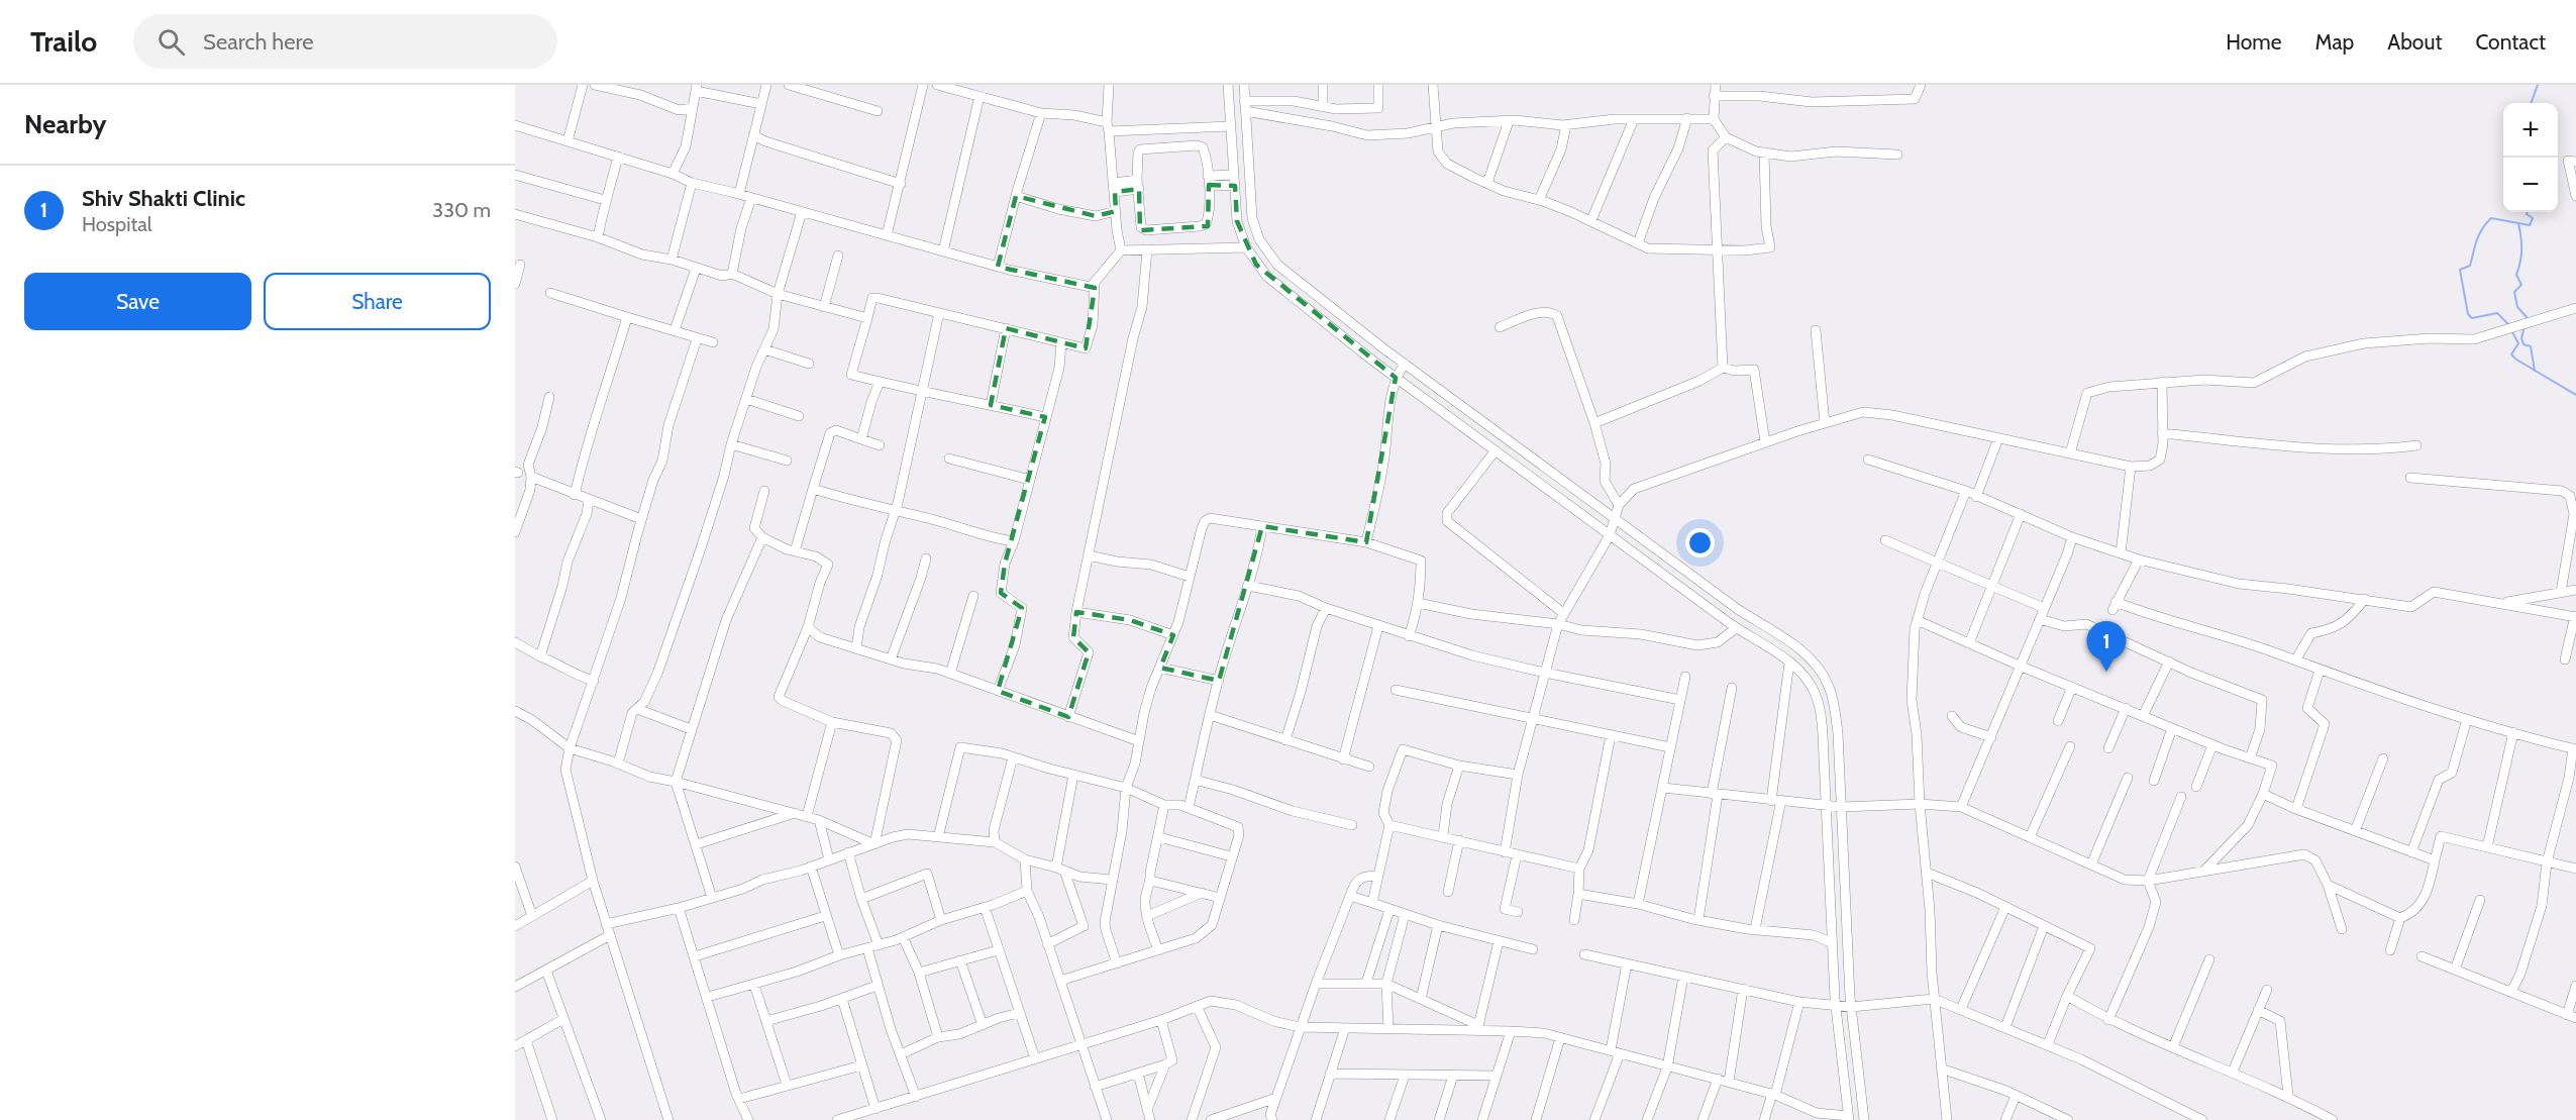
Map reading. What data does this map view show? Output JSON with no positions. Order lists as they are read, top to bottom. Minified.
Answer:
{"page":{"header":"Trailo","search":"Search here","nav":["Home","Map","About","Contact"],"heading":"Nearby","map_buttons":["+","−"],"list":[{"mark":"1","name":"Shiv Shakti Clinic","note":"Hospital","value":"330 m"}],"buttons":["Save","Share"],"pins":"1"}}
